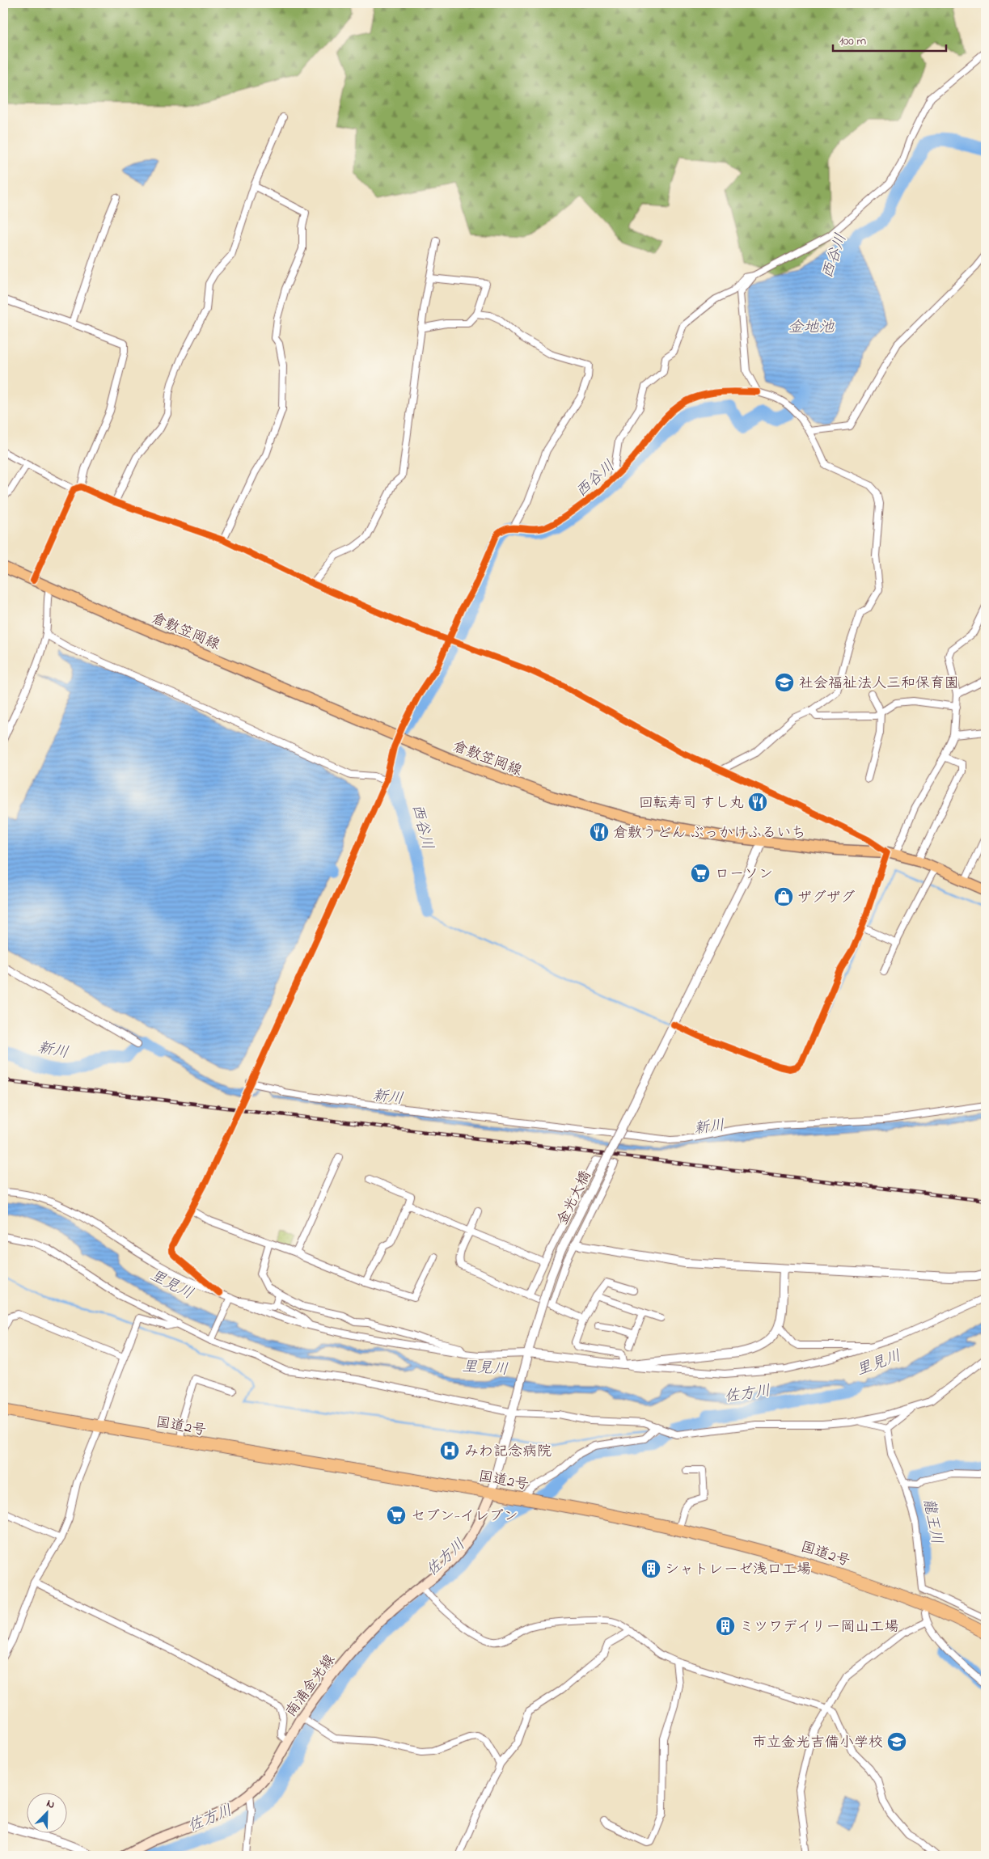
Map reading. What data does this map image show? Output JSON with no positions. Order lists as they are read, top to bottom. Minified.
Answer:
{"streets":{"highway":["国道2号"],"main road":["倉敷笠岡線","南浦金光線"],"street":["金光大橋"]},"crossings":[["倉敷笠岡線","金光大橋"],["金光大橋","国道2号"],["金光大橋","南浦金光線"],["国道2号","南浦金光線"]],"water":["西谷川","金地池","新川","里見川","佐方川","龍王川"],"places":{"school or university":["社会福祉法人三和保育園","市立金光吉備小学校"],"restaurant":["回転寿司 すし丸","倉敷うどん ぶっかけふるいち"],"supermarket":["ローソン","セブン-イレブン"],"shop":["ザグザグ"],"hospital":["みわ記念病院"],"building":["シャトレーゼ浅口工場","ミツワデイリー岡山工場"]},"scale_bar":"100 m","north":"top right"}
